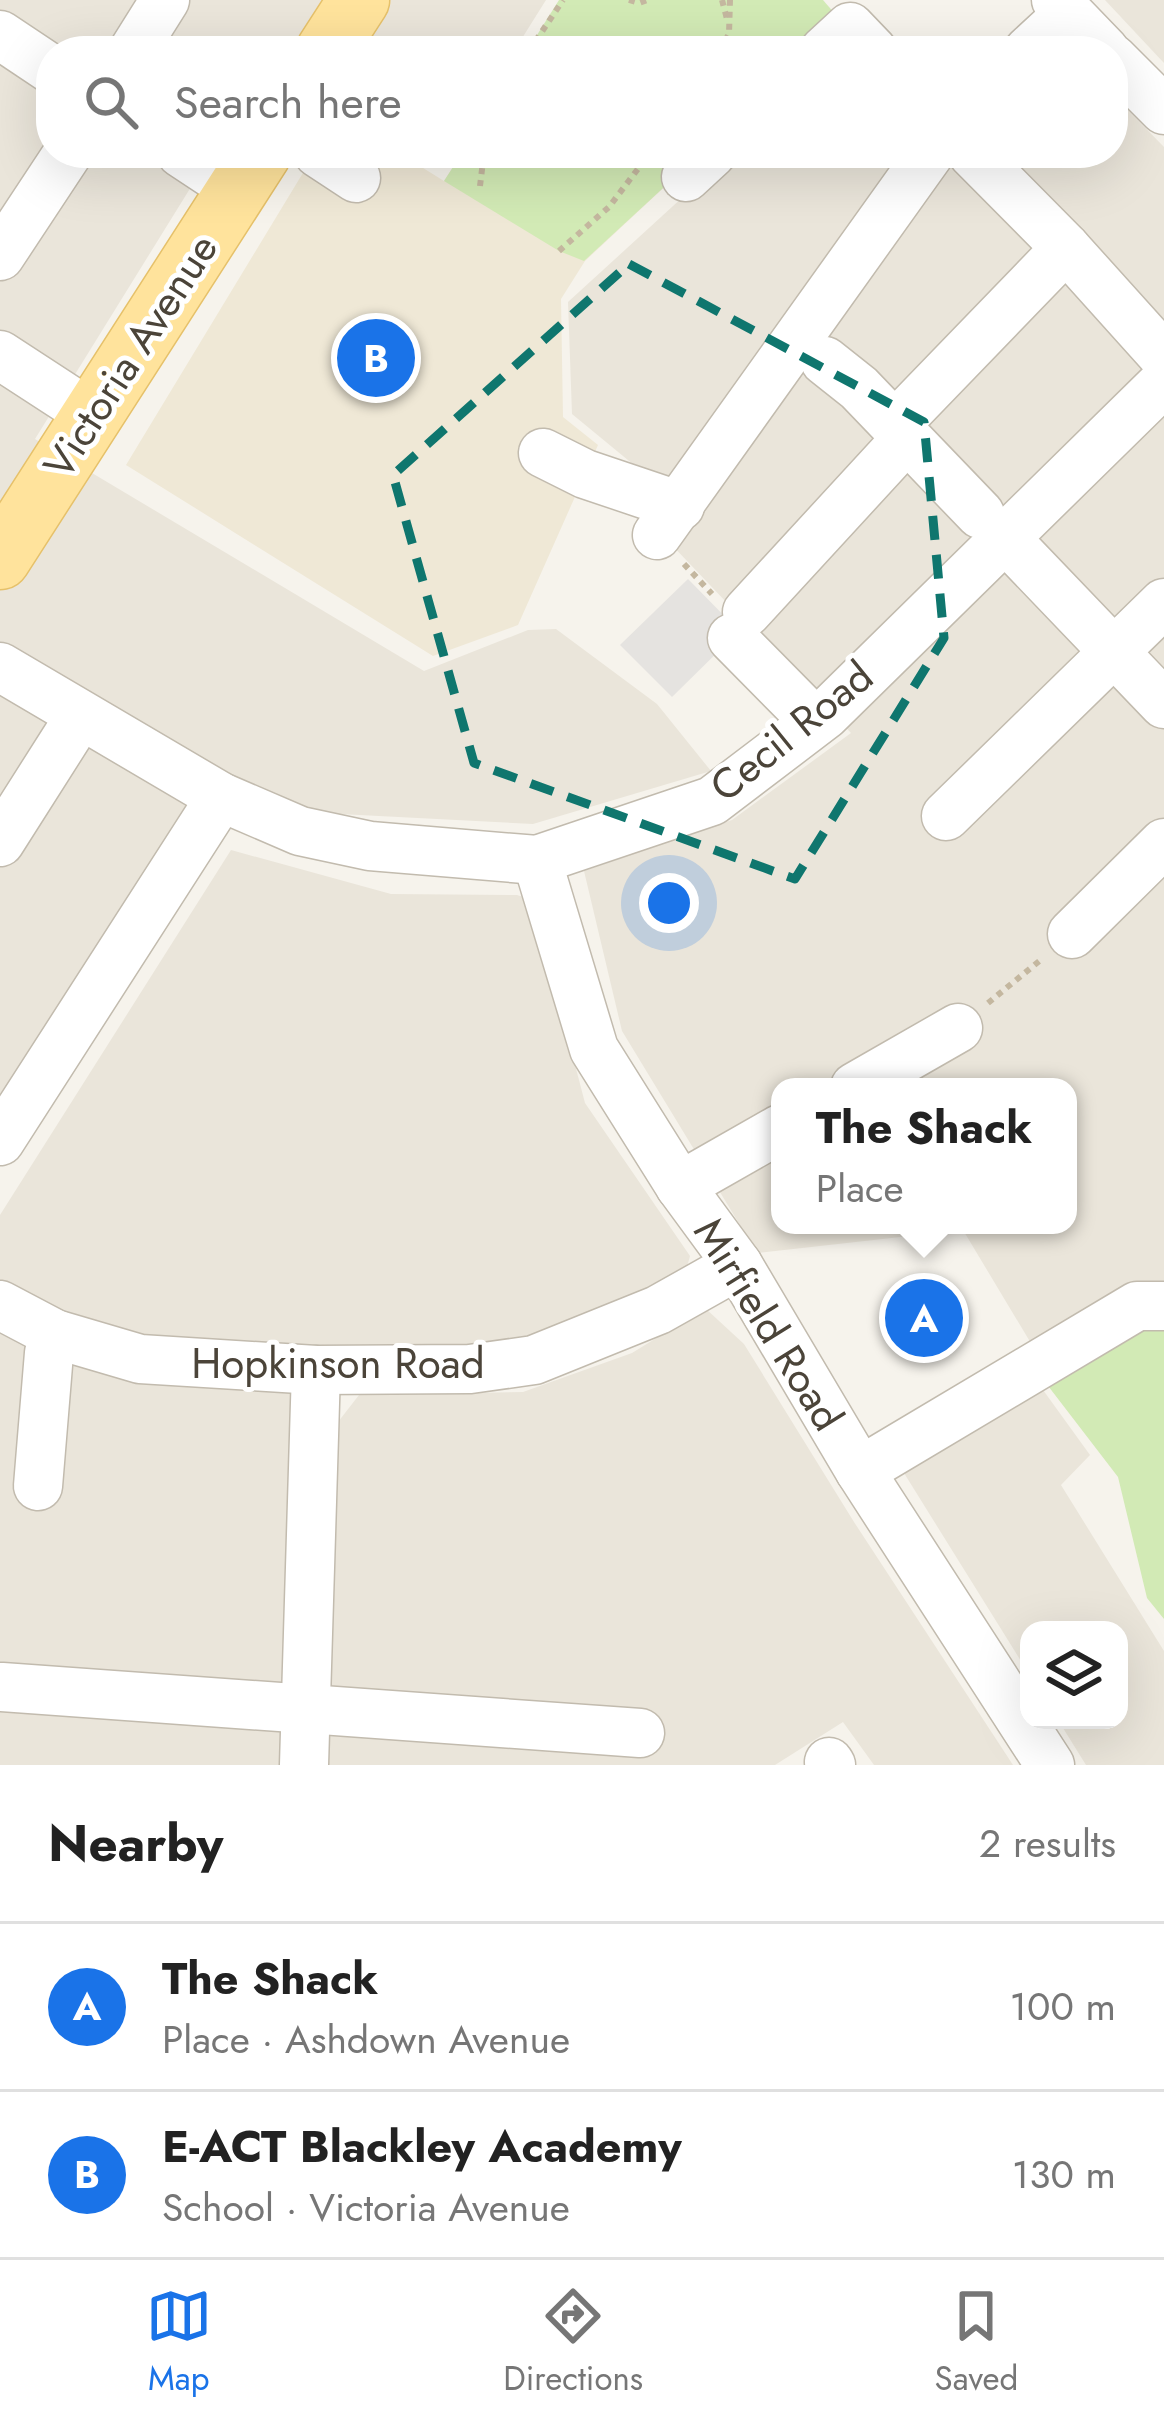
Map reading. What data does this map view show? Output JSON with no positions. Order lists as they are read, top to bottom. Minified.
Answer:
{"streets":{"main road":["Victoria Avenue"],"street":["Cecil Road","Mirfield Road","Hopkinson Road"]},"crossings":[["Cecil Road","Mirfield Road"],["Mirfield Road","Hopkinson Road"]],"page":{"search":"Search here","pins":["B","A"],"popup":["The Shack","Place"],"heading":["Nearby","2 results"],"list":[{"mark":"A","name":"The Shack","note":"Place · Ashdown Avenue","value":"100 m"},{"mark":"B","name":"E-ACT Blackley Academy","note":"School · Victoria Avenue","value":"130 m"}],"nav":["Map","Directions","Saved"]}}
